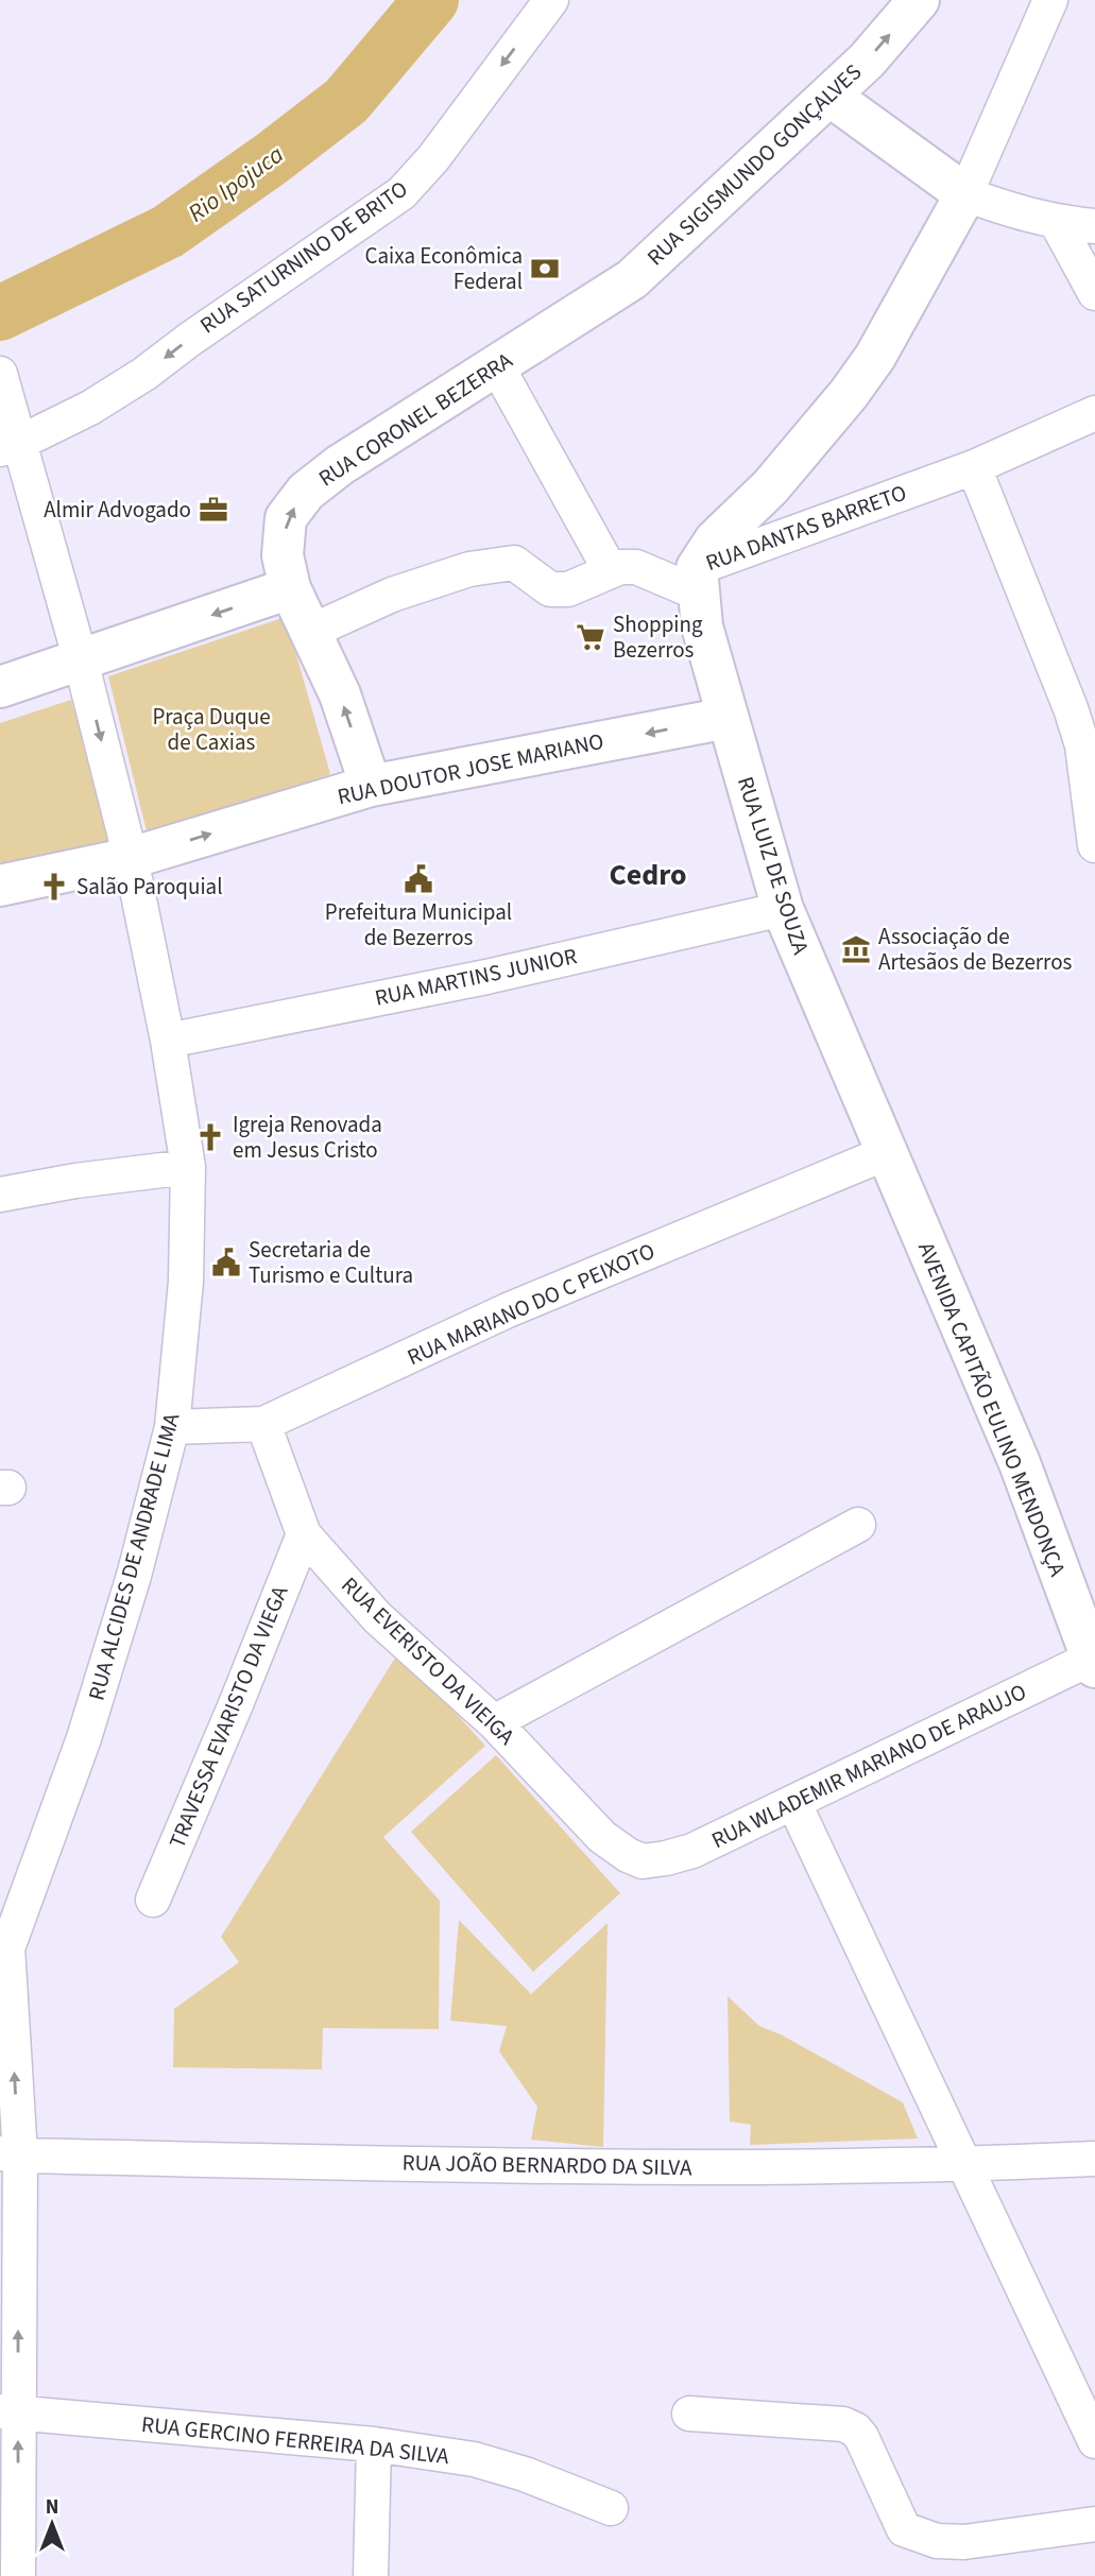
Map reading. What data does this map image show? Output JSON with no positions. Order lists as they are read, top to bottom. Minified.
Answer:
{"streets":{"main road":["RUA SIGISMUNDO GONÇALVES","RUA CORONEL BEZERRA","RUA DANTAS BARRETO","RUA DOUTOR JOSE MARIANO","RUA LUIZ DE SOUZA","AVENIDA CAPITÃO EULINO MENDONÇA"],"street":["RUA SATURNINO DE BRITO","RUA MARTINS JUNIOR","RUA MARIANO DO C PEIXOTO","RUA ALCIDES DE ANDRADE LIMA","RUA EVERISTO DA VIEIGA","TRAVESSA EVARISTO DA VIEGA","RUA WLADEMIR MARIANO DE ARAUJO","RUA JOÃO BERNARDO DA SILVA","RUA GERCINO FERREIRA DA SILVA"]},"crossings":[["RUA SIGISMUNDO GONÇALVES","RUA CORONEL BEZERRA"],["RUA DANTAS BARRETO","RUA LUIZ DE SOUZA"],["RUA DOUTOR JOSE MARIANO","RUA LUIZ DE SOUZA"],["RUA DOUTOR JOSE MARIANO","RUA ALCIDES DE ANDRADE LIMA"],["RUA LUIZ DE SOUZA","RUA MARTINS JUNIOR"],["RUA LUIZ DE SOUZA","RUA MARIANO DO C PEIXOTO"],["RUA LUIZ DE SOUZA","AVENIDA CAPITÃO EULINO MENDONÇA"],["RUA MARTINS JUNIOR","RUA ALCIDES DE ANDRADE LIMA"],["RUA MARIANO DO C PEIXOTO","AVENIDA CAPITÃO EULINO MENDONÇA"],["RUA MARIANO DO C PEIXOTO","RUA ALCIDES DE ANDRADE LIMA"],["RUA MARIANO DO C PEIXOTO","RUA EVERISTO DA VIEIGA"],["AVENIDA CAPITÃO EULINO MENDONÇA","RUA WLADEMIR MARIANO DE ARAUJO"],["RUA ALCIDES DE ANDRADE LIMA","RUA JOÃO BERNARDO DA SILVA"],["RUA ALCIDES DE ANDRADE LIMA","RUA GERCINO FERREIRA DA SILVA"],["RUA EVERISTO DA VIEIGA","TRAVESSA EVARISTO DA VIEGA"],["RUA EVERISTO DA VIEIGA","RUA WLADEMIR MARIANO DE ARAUJO"]],"one_way":["RUA SATURNINO DE BRITO","RUA CORONEL BEZERRA","RUA ALCIDES DE ANDRADE LIMA"],"districts":["Cedro"],"water":["Rio Ipojuca"],"parks":["Praça Duque de Caxias"],"places":{"bank":["Caixa Econômica Federal"],"office":["Almir Advogado"],"supermarket":["Shopping Bezerros"],"public building":["Prefeitura Municipal de Bezerros","Secretaria de Turismo e Cultura"],"church":["Salão Paroquial","Igreja Renovada em Jesus Cristo"],"museum":["Associação de Artesãos de Bezerros"]},"north":"top"}
